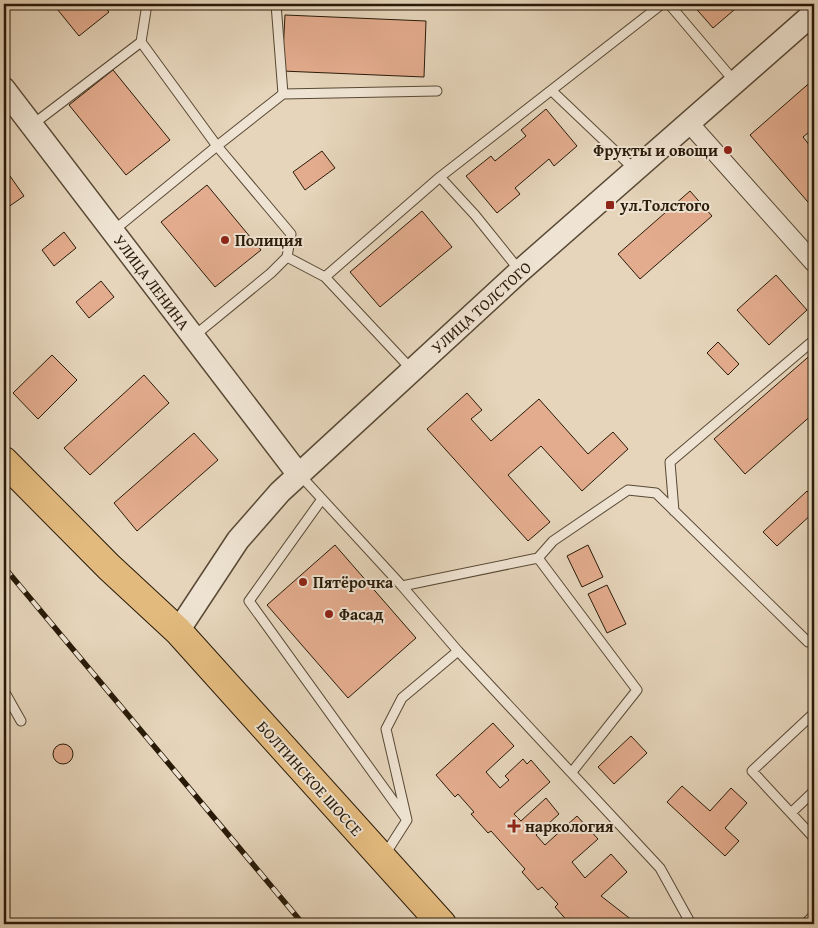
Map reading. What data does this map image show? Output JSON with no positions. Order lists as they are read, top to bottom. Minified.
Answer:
{"streets":{"main road":["БОЛТИНСКОЕ ШОССЕ"],"street":["УЛИЦА ЛЕНИНА","УЛИЦА ТОЛСТОГО"]},"crossings":[["УЛИЦА ЛЕНИНА","УЛИЦА ТОЛСТОГО"],["УЛИЦА ТОЛСТОГО","БОЛТИНСКОЕ ШОССЕ"]],"places":{"other":["Фрукты и овощи","Полиция","Пятёрочка","Фасад"],"transit":["ул.Толстого"],"health":["наркология"]}}
